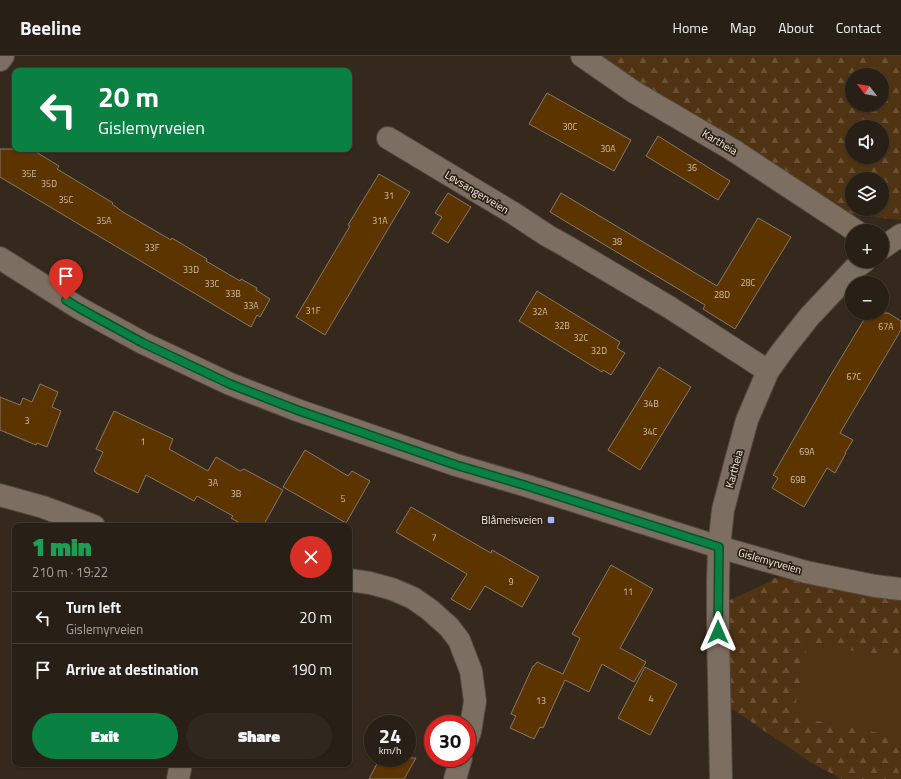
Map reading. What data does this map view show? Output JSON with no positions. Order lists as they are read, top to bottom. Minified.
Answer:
{"streets":{"street":["Kartheia","Løvsangerveien","Gislemyrveien"]},"crossings":[["Kartheia","Løvsangerveien"],["Kartheia","Gislemyrveien"]],"places":{"transit":["Blåmeisveien"]},"house_numbers":["30C","30A","36","35E","35D","31","35C","35A","31A","38","33F","33D","28C","33C","33B","28D","33A","31F","32A","32B","67A","32C","32D","67C","34B","3","34C","1","69A","69B","3A","3B","5","7","9","11","4","13"],"north":"top left","page":{"header":"Beeline","nav":["Home","Map","About","Contact"],"map_buttons":["+","−"],"turn":["20 m","Gislemyrveien"],"heading":["1 min","210 m · 19:22"],"list":[{"name":"Turn left","note":"Gislemyrveien","value":"20 m"},{"name":"Arrive at destination","value":"190 m"}],"buttons":["Exit","Share"],"speed":"24 km/h","limit":"30"}}
